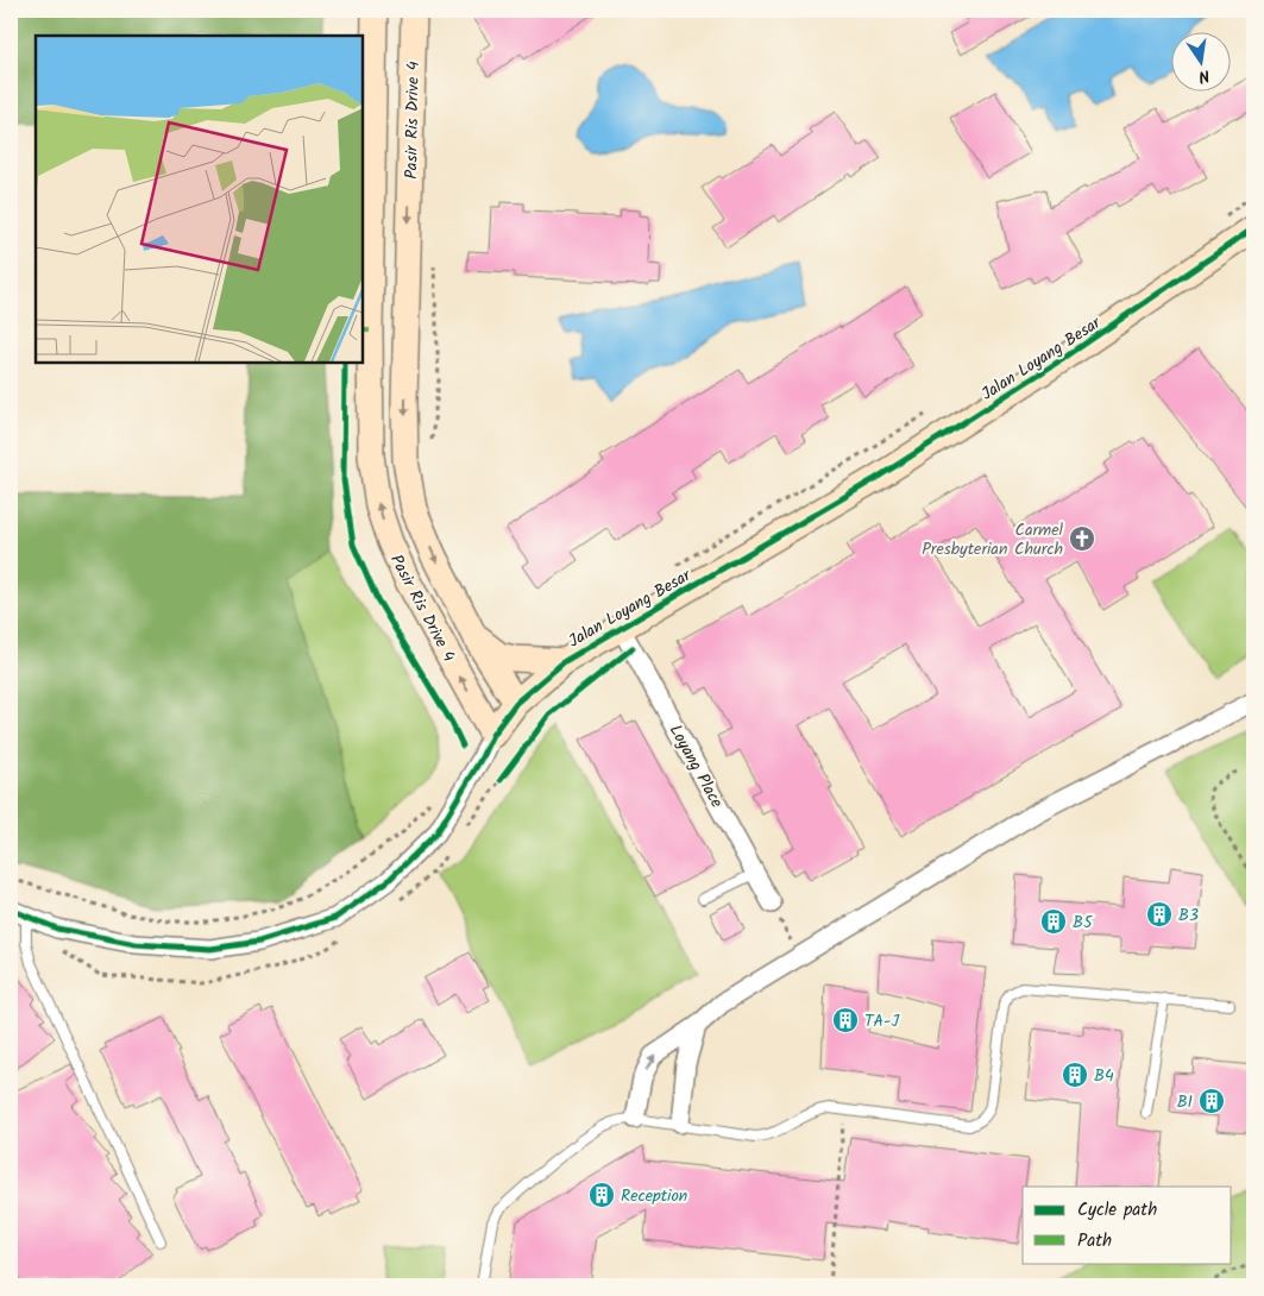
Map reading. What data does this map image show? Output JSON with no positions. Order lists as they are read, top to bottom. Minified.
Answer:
{"streets":{"street":["Pasir Ris Drive 4","Jalan Loyang Besar","Loyang Place"]},"crossings":[["Pasir Ris Drive 4","Jalan Loyang Besar"],["Jalan Loyang Besar","Loyang Place"]],"places":{"church":["Carmel Presbyterian Church"],"building":["B3","B5","TA-J","B4","B1","Reception"]},"legend":["Cycle path","Path"],"north":"bottom"}
